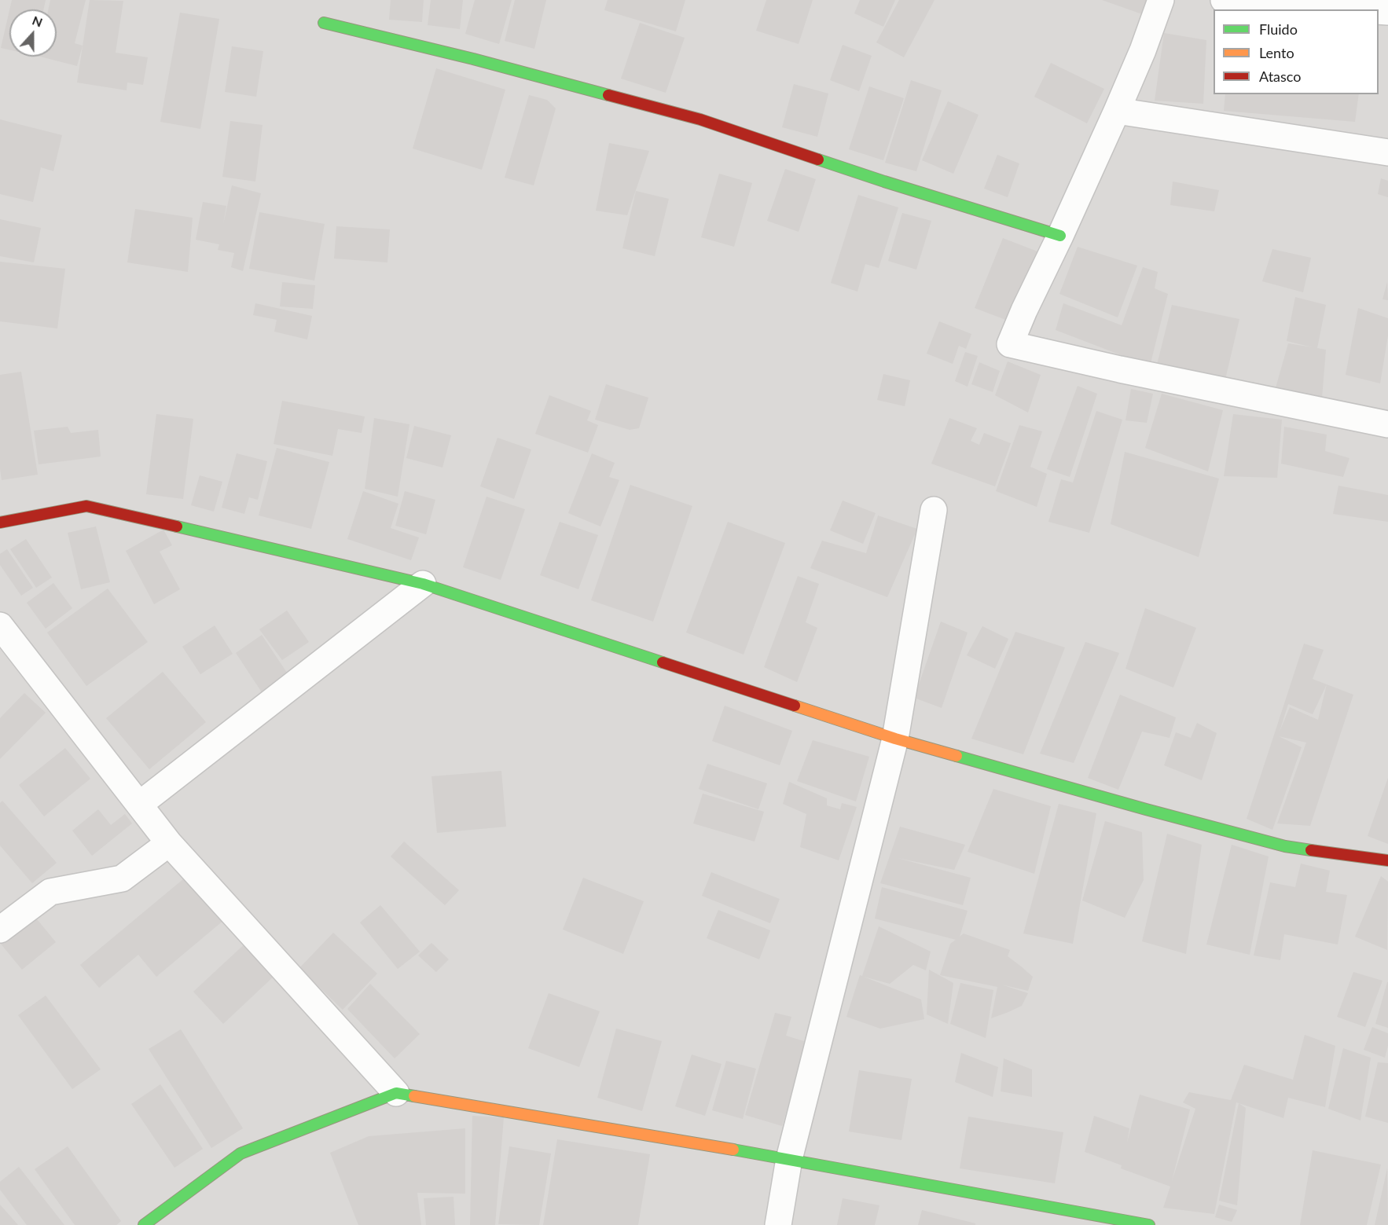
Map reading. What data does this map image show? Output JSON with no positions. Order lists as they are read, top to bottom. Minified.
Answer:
{"legend":["Fluido","Lento","Atasco"],"north":"top"}
